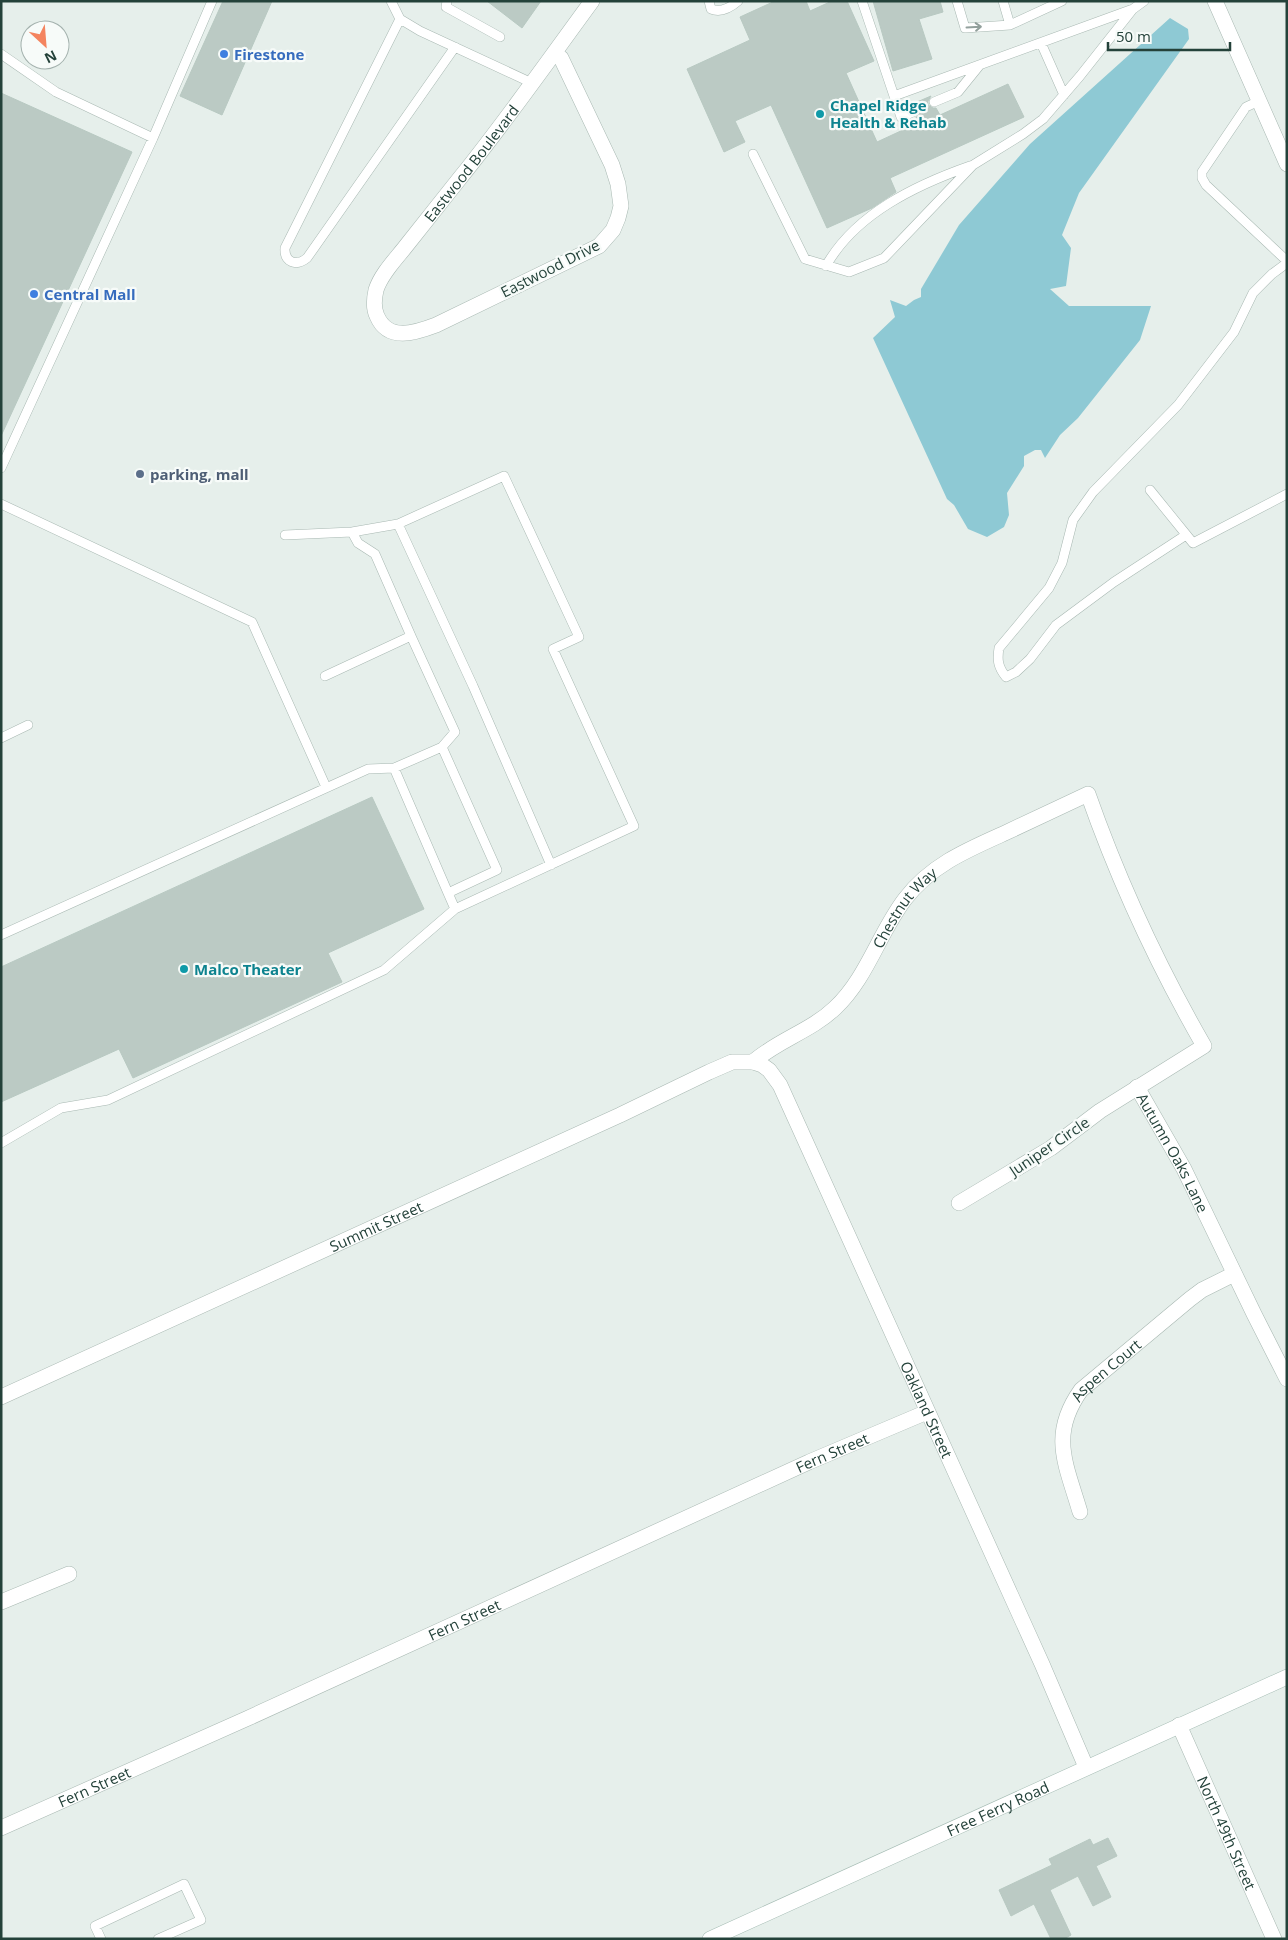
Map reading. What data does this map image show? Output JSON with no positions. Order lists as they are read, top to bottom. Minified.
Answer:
{"streets":{"street":["Eastwood Boulevard","Eastwood Drive","Chestnut Way","Juniper Circle","Autumn Oaks Lane","Summit Street","Aspen Court","Oakland Street","Fern Street","Free Ferry Road","North 49th Street"]},"crossings":[["Eastwood Boulevard","Eastwood Drive"],["Chestnut Way","Autumn Oaks Lane"],["Chestnut Way","Summit Street"],["Chestnut Way","Oakland Street"],["Juniper Circle","Autumn Oaks Lane"],["Autumn Oaks Lane","Aspen Court"],["Summit Street","Oakland Street"],["Oakland Street","Fern Street"],["Oakland Street","Free Ferry Road"],["Free Ferry Road","North 49th Street"]],"places":["Firestone","Chapel Ridge Health & Rehab","Central Mall","parking, mall","Malco Theater"],"scale_bar":"50 m","north":"bottom right"}
